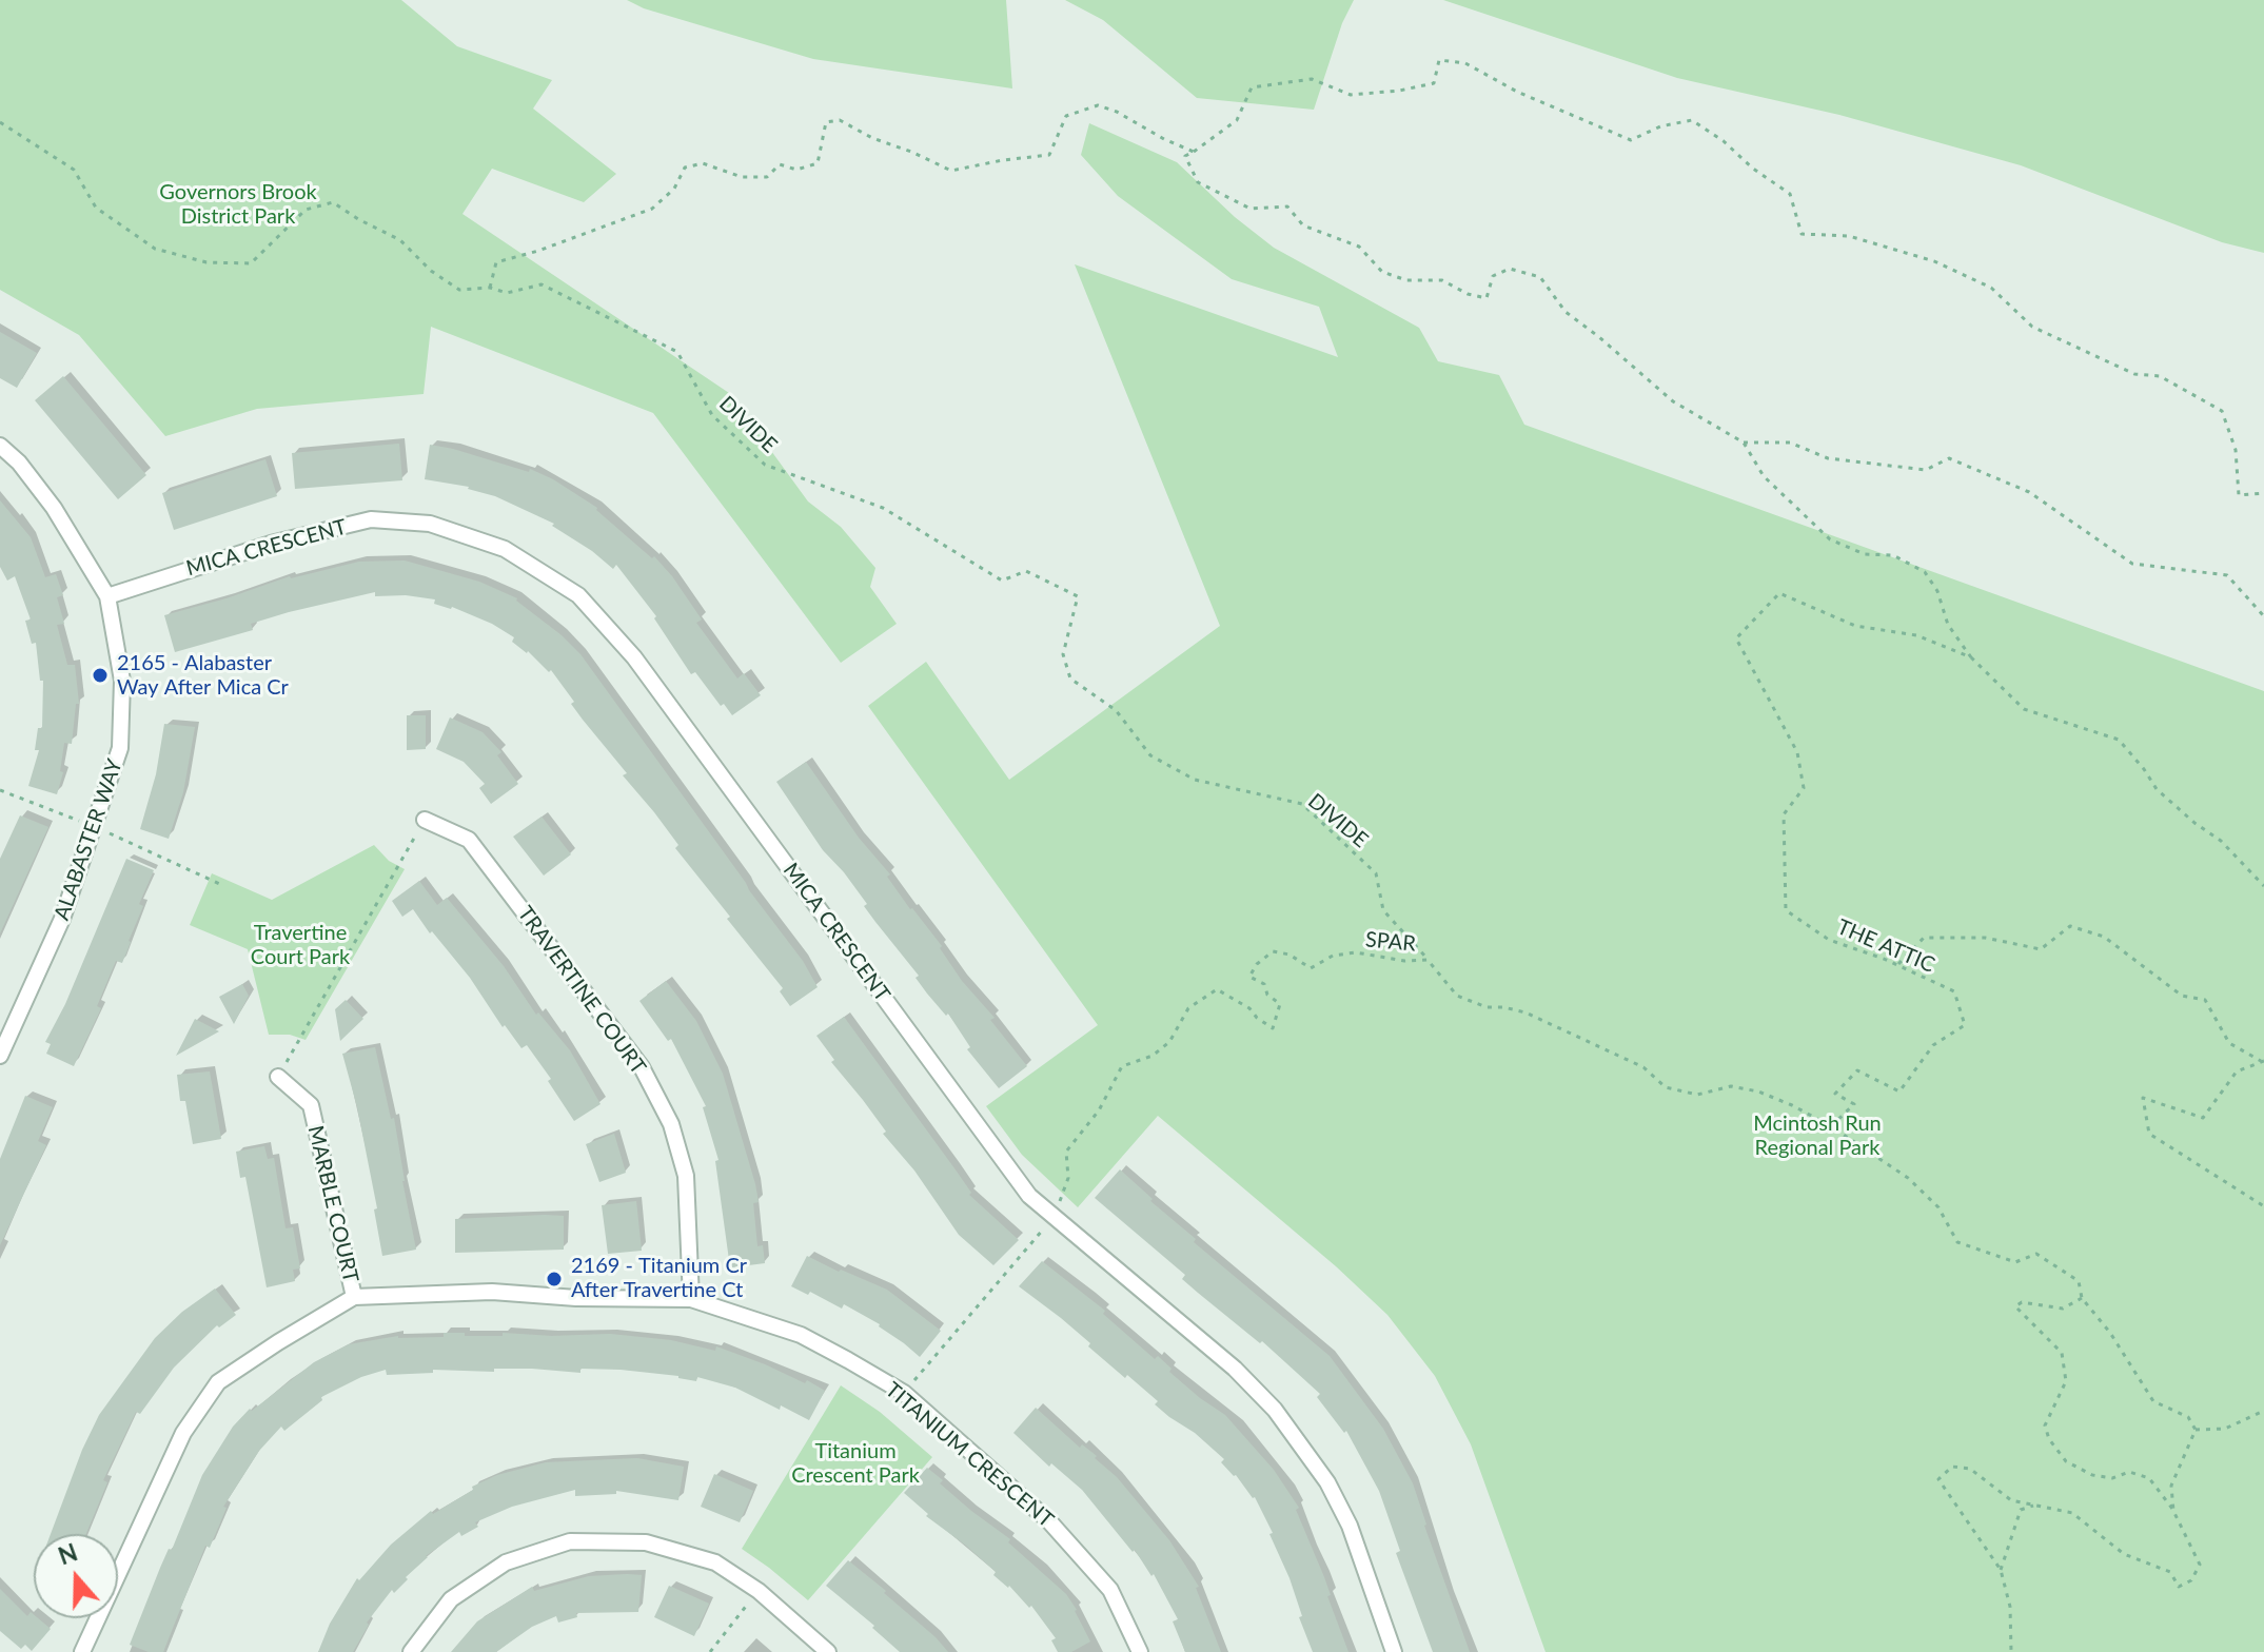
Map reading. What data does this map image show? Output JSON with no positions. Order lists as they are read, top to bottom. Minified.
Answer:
{"streets":{"street":["MICA CRESCENT","ALABASTER WAY","TRAVERTINE COURT","MARBLE COURT","TITANIUM CRESCENT"],"path":["DIVIDE","SPAR","THE ATTIC"]},"crossings":[["DIVIDE","SPAR"],["MICA CRESCENT","ALABASTER WAY"],["MICA CRESCENT","SPAR"],["SPAR","THE ATTIC"],["TRAVERTINE COURT","TITANIUM CRESCENT"],["MARBLE COURT","TITANIUM CRESCENT"]],"parks":["Governors Brook District Park","Travertine Court Park","Mcintosh Run Regional Park","Titanium Crescent Park"],"places":["2165 - Alabaster Way After Mica Cr","2169 - Titanium Cr After Travertine Ct"],"north":"top"}
